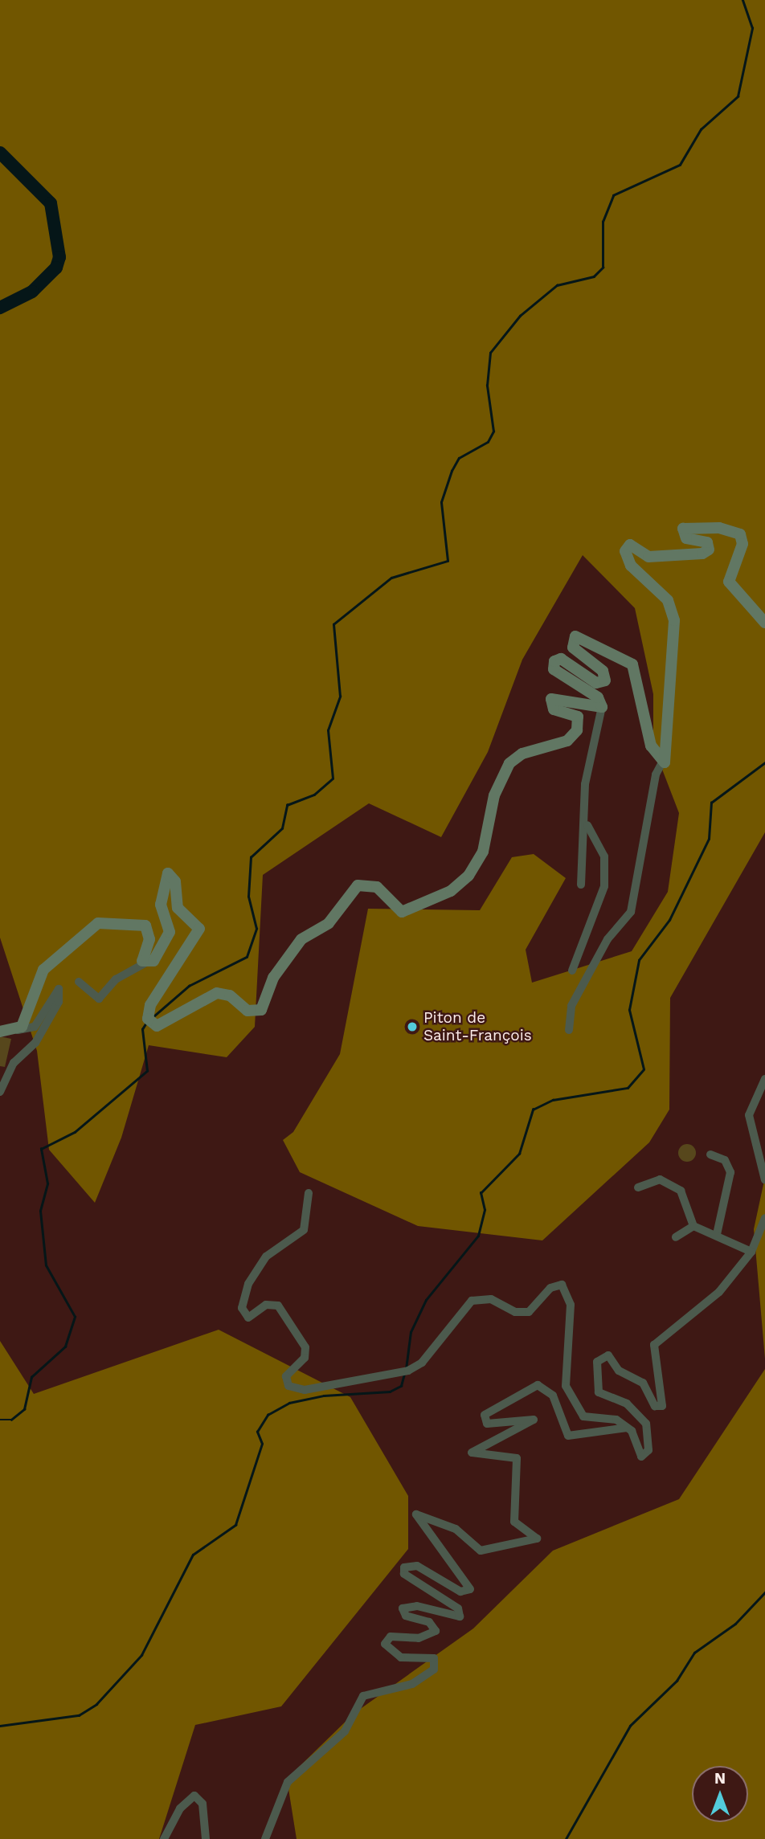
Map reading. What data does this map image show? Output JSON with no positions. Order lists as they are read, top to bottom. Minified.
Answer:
{"places":["Piton de Saint-François"],"north":"top"}
